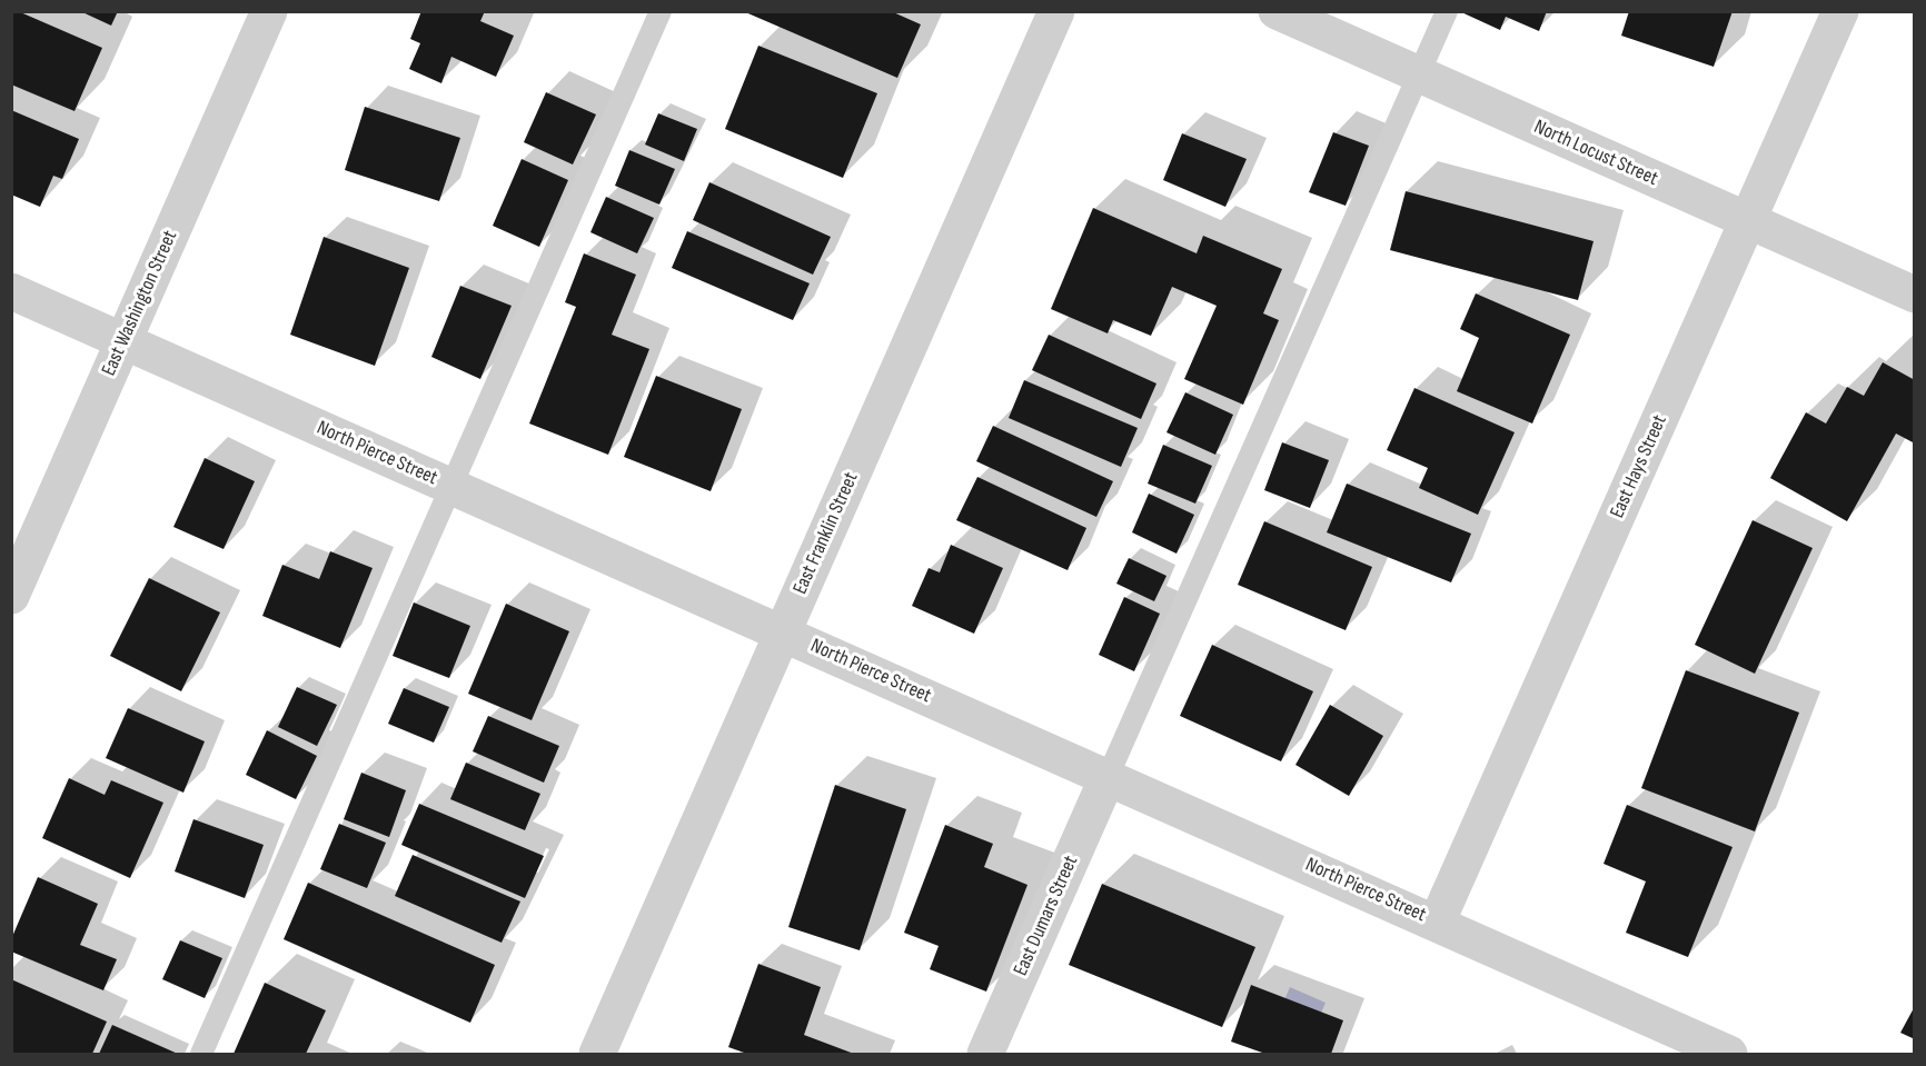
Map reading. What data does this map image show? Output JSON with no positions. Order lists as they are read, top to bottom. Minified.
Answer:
{"streets":{"street":["North Locust Street","East Washington Street","North Pierce Street","East Hays Street","East Franklin Street","East Dumars Street"]},"crossings":[["North Locust Street","East Hays Street"],["East Washington Street","North Pierce Street"],["North Pierce Street","East Hays Street"],["North Pierce Street","East Franklin Street"],["North Pierce Street","East Dumars Street"]]}
